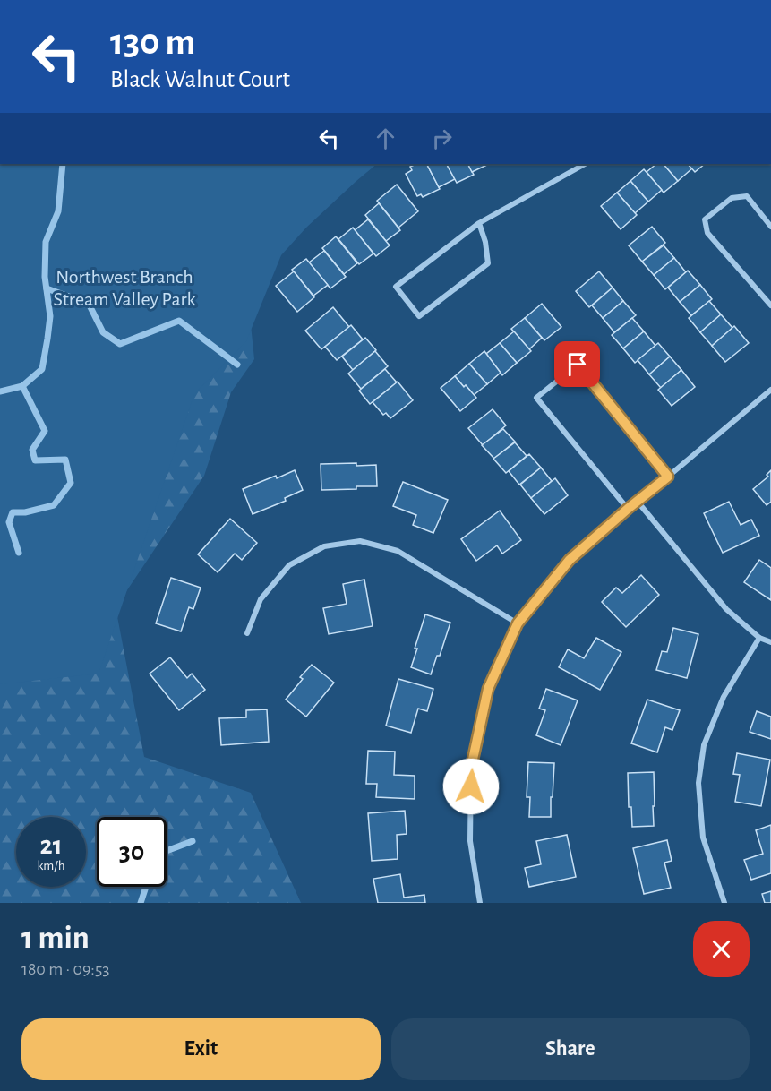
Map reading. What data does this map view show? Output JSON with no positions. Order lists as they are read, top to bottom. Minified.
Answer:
{"parks":["Northwest Branch Stream Valley Park"],"page":{"turn":["130 m","Black Walnut Court"],"speed":"21 km/h","limit":"30","heading":["1 min","180 m · 09:53"],"buttons":["Exit","Share"]}}
